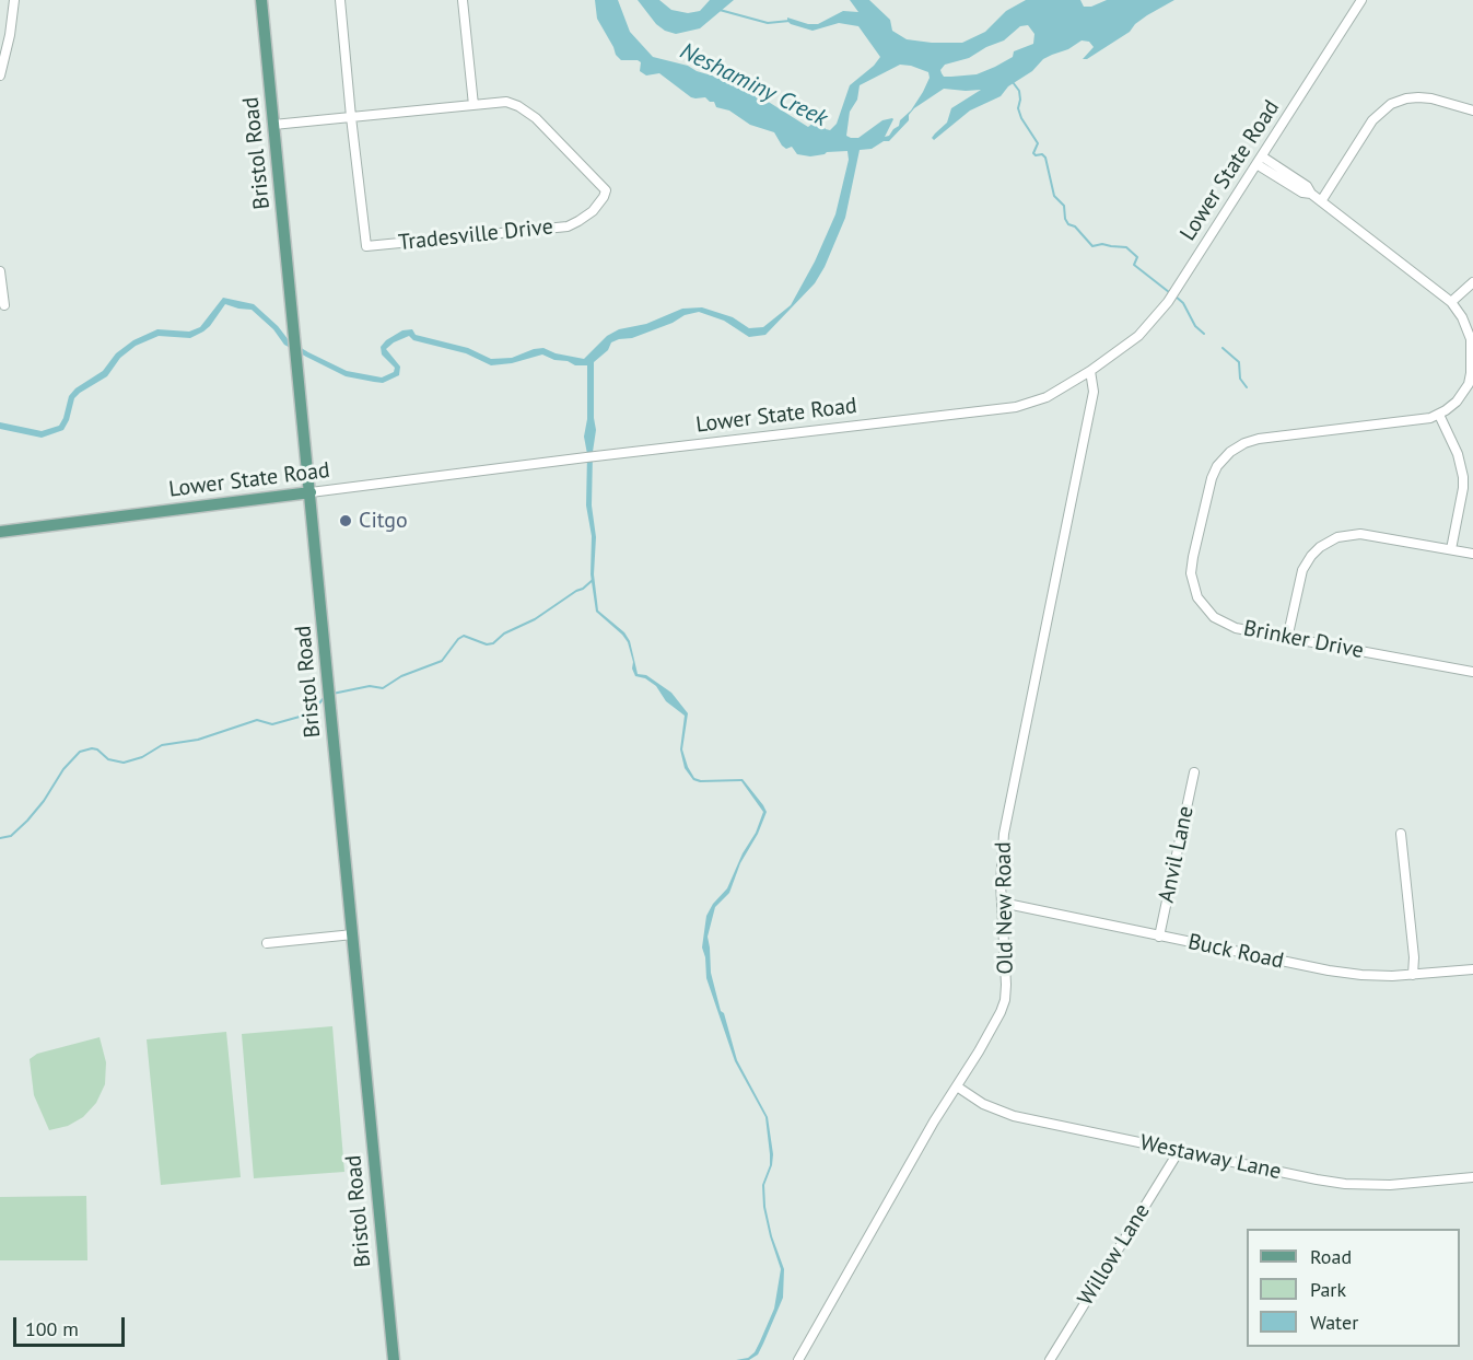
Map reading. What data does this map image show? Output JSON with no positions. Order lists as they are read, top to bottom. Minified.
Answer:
{"streets":{"main road":["Bristol Road","Lower State Road"],"street":["Tradesville Drive","Brinker Drive","Anvil Lane","Old New Road","Buck Road","Westaway Lane","Willow Lane"]},"crossings":[["Bristol Road","Lower State Road"],["Bristol Road","Tradesville Drive"],["Lower State Road","Old New Road"],["Anvil Lane","Buck Road"],["Old New Road","Buck Road"],["Old New Road","Westaway Lane"],["Westaway Lane","Willow Lane"]],"water":["Neshaminy Creek"],"places":["Citgo"],"legend":["Road","Park","Water"],"scale_bar":"100 m"}
